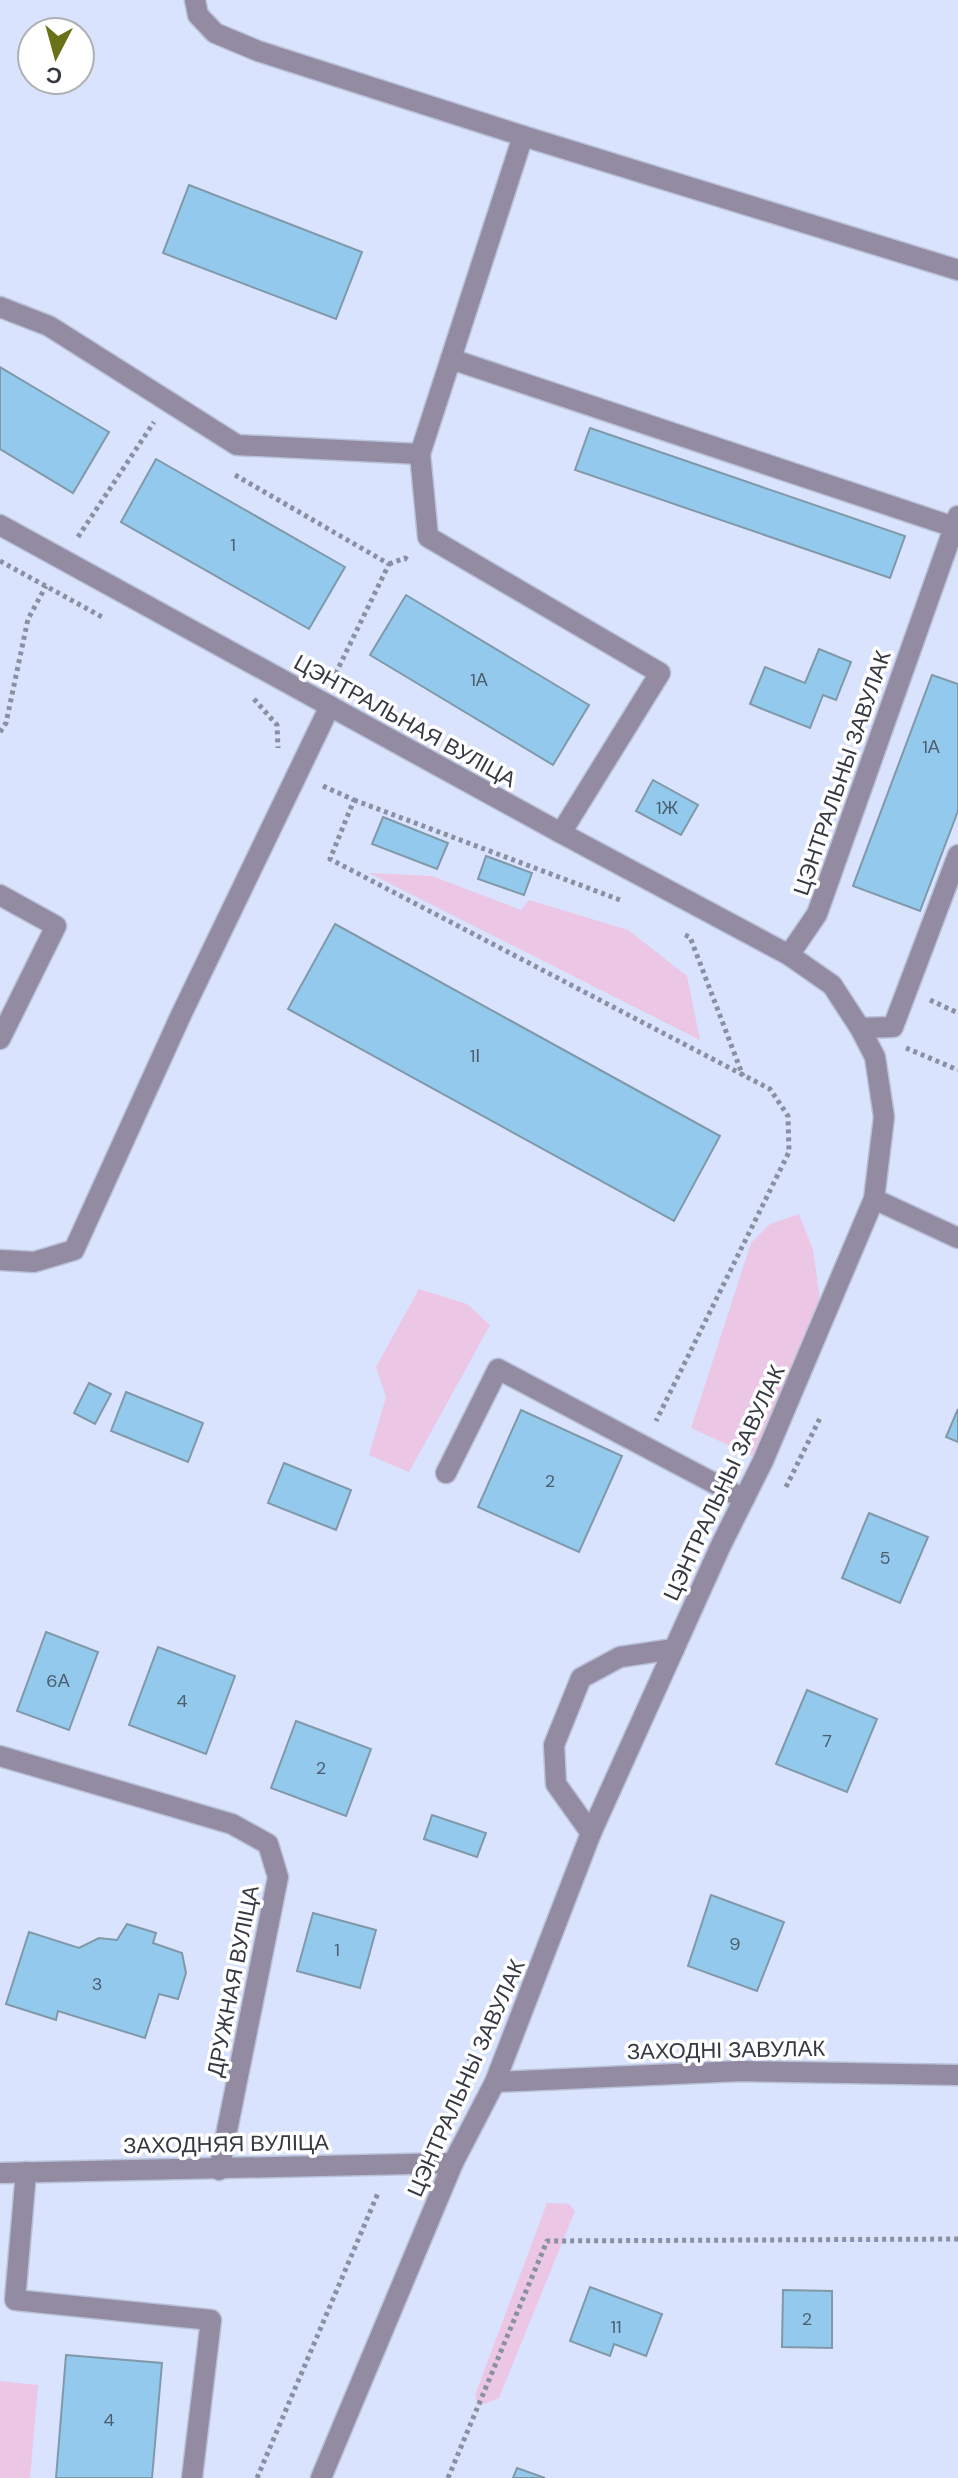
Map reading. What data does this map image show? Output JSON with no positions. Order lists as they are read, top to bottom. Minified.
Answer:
{"streets":{"street":["ЦЭНТРАЛЬНАЯ ВУЛІЦА","ЦЭНТРАЛЬНЫ ЗАВУЛАК","ДРУЖНАЯ ВУЛІЦА","ЗАХОДНІ ЗАВУЛАК","ЗАХОДНЯЯ ВУЛІЦА"]},"crossings":[["ЦЭНТРАЛЬНАЯ ВУЛІЦА","ЦЭНТРАЛЬНЫ ЗАВУЛАК"],["ЦЭНТРАЛЬНЫ ЗАВУЛАК","ЗАХОДНІ ЗАВУЛАК"],["ЦЭНТРАЛЬНЫ ЗАВУЛАК","ЗАХОДНЯЯ ВУЛІЦА"],["ДРУЖНАЯ ВУЛІЦА","ЗАХОДНЯЯ ВУЛІЦА"]],"house_numbers":["1","1А","1А","1Ж","1І","2","5","6А","4","7","2","9","1","3","2","11","4"],"north":"bottom"}
